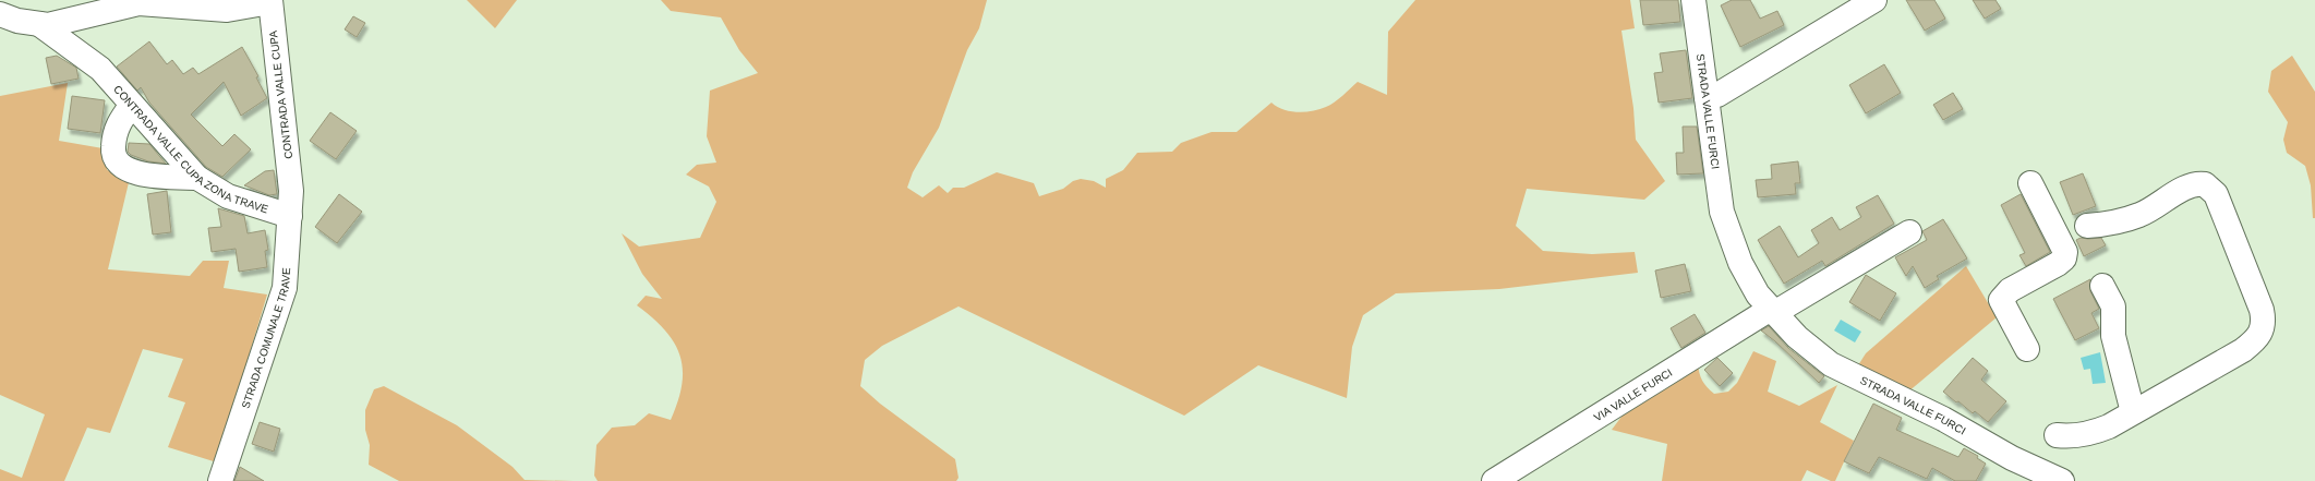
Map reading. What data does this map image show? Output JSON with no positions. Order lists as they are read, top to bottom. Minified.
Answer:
{"streets":{"street":["CONTRADA VALLE CUPA","STRADA VALLE FURCI","CONTRADA VALLE CUPA ZONA TRAVE","STRADA COMUNALE TRAVE","VIA VALLE FURCI"]},"crossings":[["CONTRADA VALLE CUPA","STRADA COMUNALE TRAVE"],["STRADA VALLE FURCI","VIA VALLE FURCI"],["CONTRADA VALLE CUPA ZONA TRAVE","STRADA COMUNALE TRAVE"]]}
